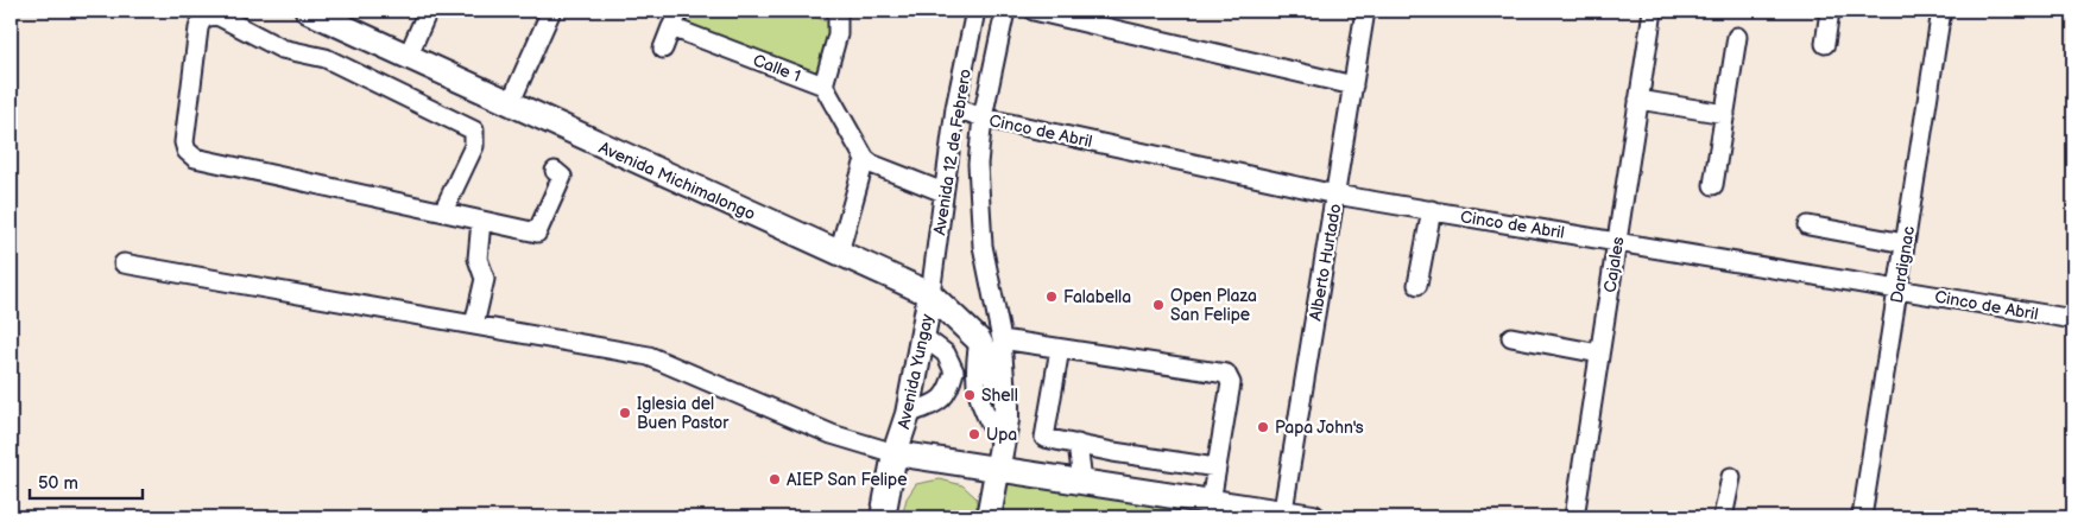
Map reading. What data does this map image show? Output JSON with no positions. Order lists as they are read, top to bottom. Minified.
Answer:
{"streets":{"main road":["Avenida Michimalongo","Avenida Yungay"],"street":["Calle 1","Cinco de Abril","Avenida 12 de Febrero","Alberto Hurtado","Cajales","Dardignac"]},"crossings":[["Cinco de Abril","Avenida 12 de Febrero"],["Cinco de Abril","Alberto Hurtado"],["Cinco de Abril","Cajales"],["Cinco de Abril","Dardignac"],["Avenida 12 de Febrero","Avenida Michimalongo"],["Avenida 12 de Febrero","Avenida Yungay"],["Avenida Michimalongo","Avenida Yungay"]],"places":["Falabella","Open Plaza San Felipe","Shell","Iglesia del Buen Pastor","Papa John's","Upa","AIEP San Felipe"],"scale_bar":"50 m"}
